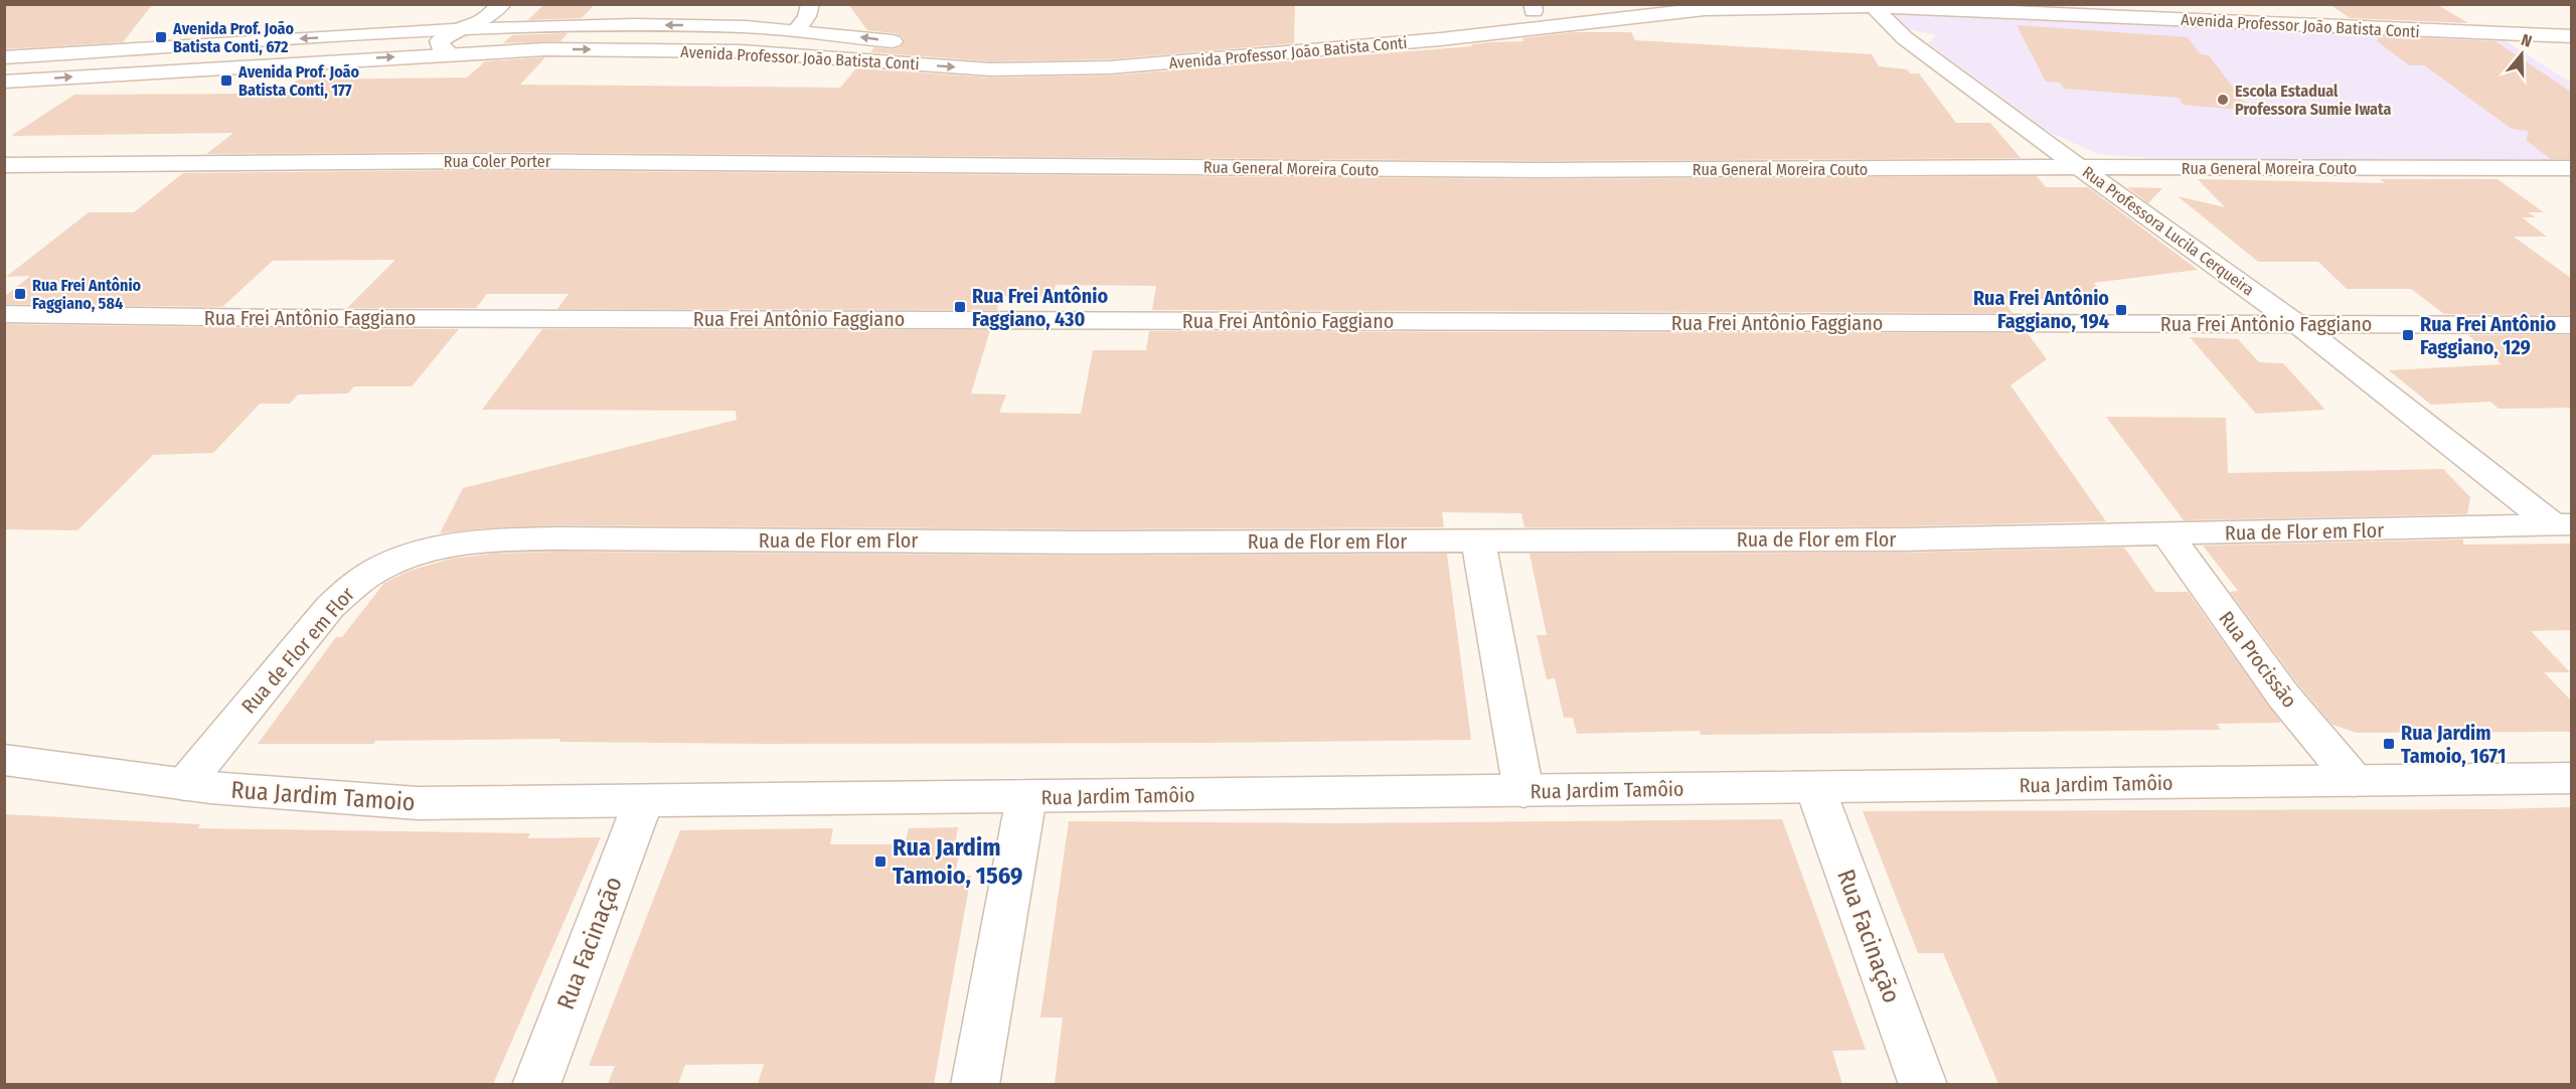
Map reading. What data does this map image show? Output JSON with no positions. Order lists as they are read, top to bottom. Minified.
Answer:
{"streets":{"street":["Avenida Professor João Batista Conti","Rua Coler Porter","Rua General Moreira Couto","Rua Professora Lucila Cerqueira","Rua Frei Antônio Faggiano","Rua de Flor em Flor","Rua Procissão","Rua Jardim Tamôio","Rua Jardim Tamoio","Rua Facinação"]},"crossings":[["Avenida Professor João Batista Conti","Rua Professora Lucila Cerqueira"],["Rua Coler Porter","Rua General Moreira Couto"],["Rua General Moreira Couto","Rua Professora Lucila Cerqueira"],["Rua Professora Lucila Cerqueira","Rua Frei Antônio Faggiano"],["Rua Professora Lucila Cerqueira","Rua de Flor em Flor"],["Rua de Flor em Flor","Rua Procissão"],["Rua de Flor em Flor","Rua Jardim Tamoio"],["Rua Procissão","Rua Jardim Tamôio"],["Rua Jardim Tamôio","Rua Jardim Tamoio"],["Rua Jardim Tamôio","Rua Facinação"],["Rua Jardim Tamoio","Rua Facinação"]],"places":{"transit":["Avenida Prof. João Batista Conti, 672","Avenida Prof. João Batista Conti, 177","Rua Frei Antônio Faggiano, 584","Rua Frei Antônio Faggiano, 430","Rua Frei Antônio Faggiano, 194","Rua Frei Antônio Faggiano, 129","Rua Jardim Tamoio, 1671","Rua Jardim Tamoio, 1569"],"other":["Escola Estadual Professora Sumie Iwata"]},"north":"top"}
